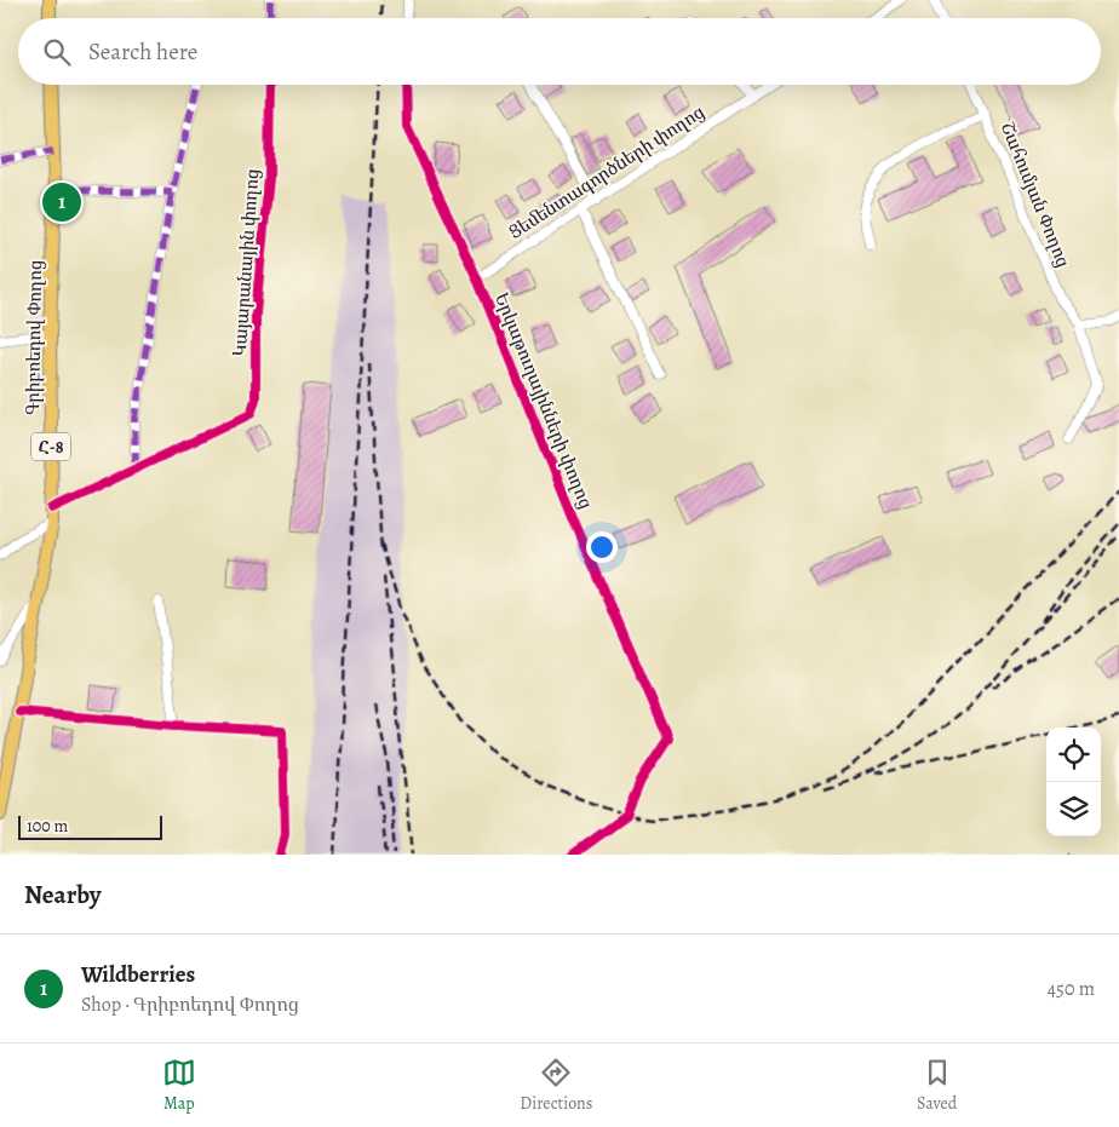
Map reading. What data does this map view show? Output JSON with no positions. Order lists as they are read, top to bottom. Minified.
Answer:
{"streets":{"main road":["Գրիբոեդով Փողոց","Հ-8"],"street":["Ցեմենտագործների փողոց","Շահումյան Փողոց","Կայարանային փողոց","Երկաթուղայինների փողոց"]},"crossings":[["Ցեմենտագործների փողոց","Երկաթուղայինների փողոց"],["Կայարանային փողոց","Գրիբոեդով Փողոց"]],"scale_bar":"100 m","page":{"search":"Search here","pins":"1","scale":"100 m","heading":"Nearby","list":[{"mark":"1","name":"Wildberries","note":"Shop · Գրիբոեդով Փողոց","value":"450 m"}],"nav":["Map","Directions","Saved"]}}
